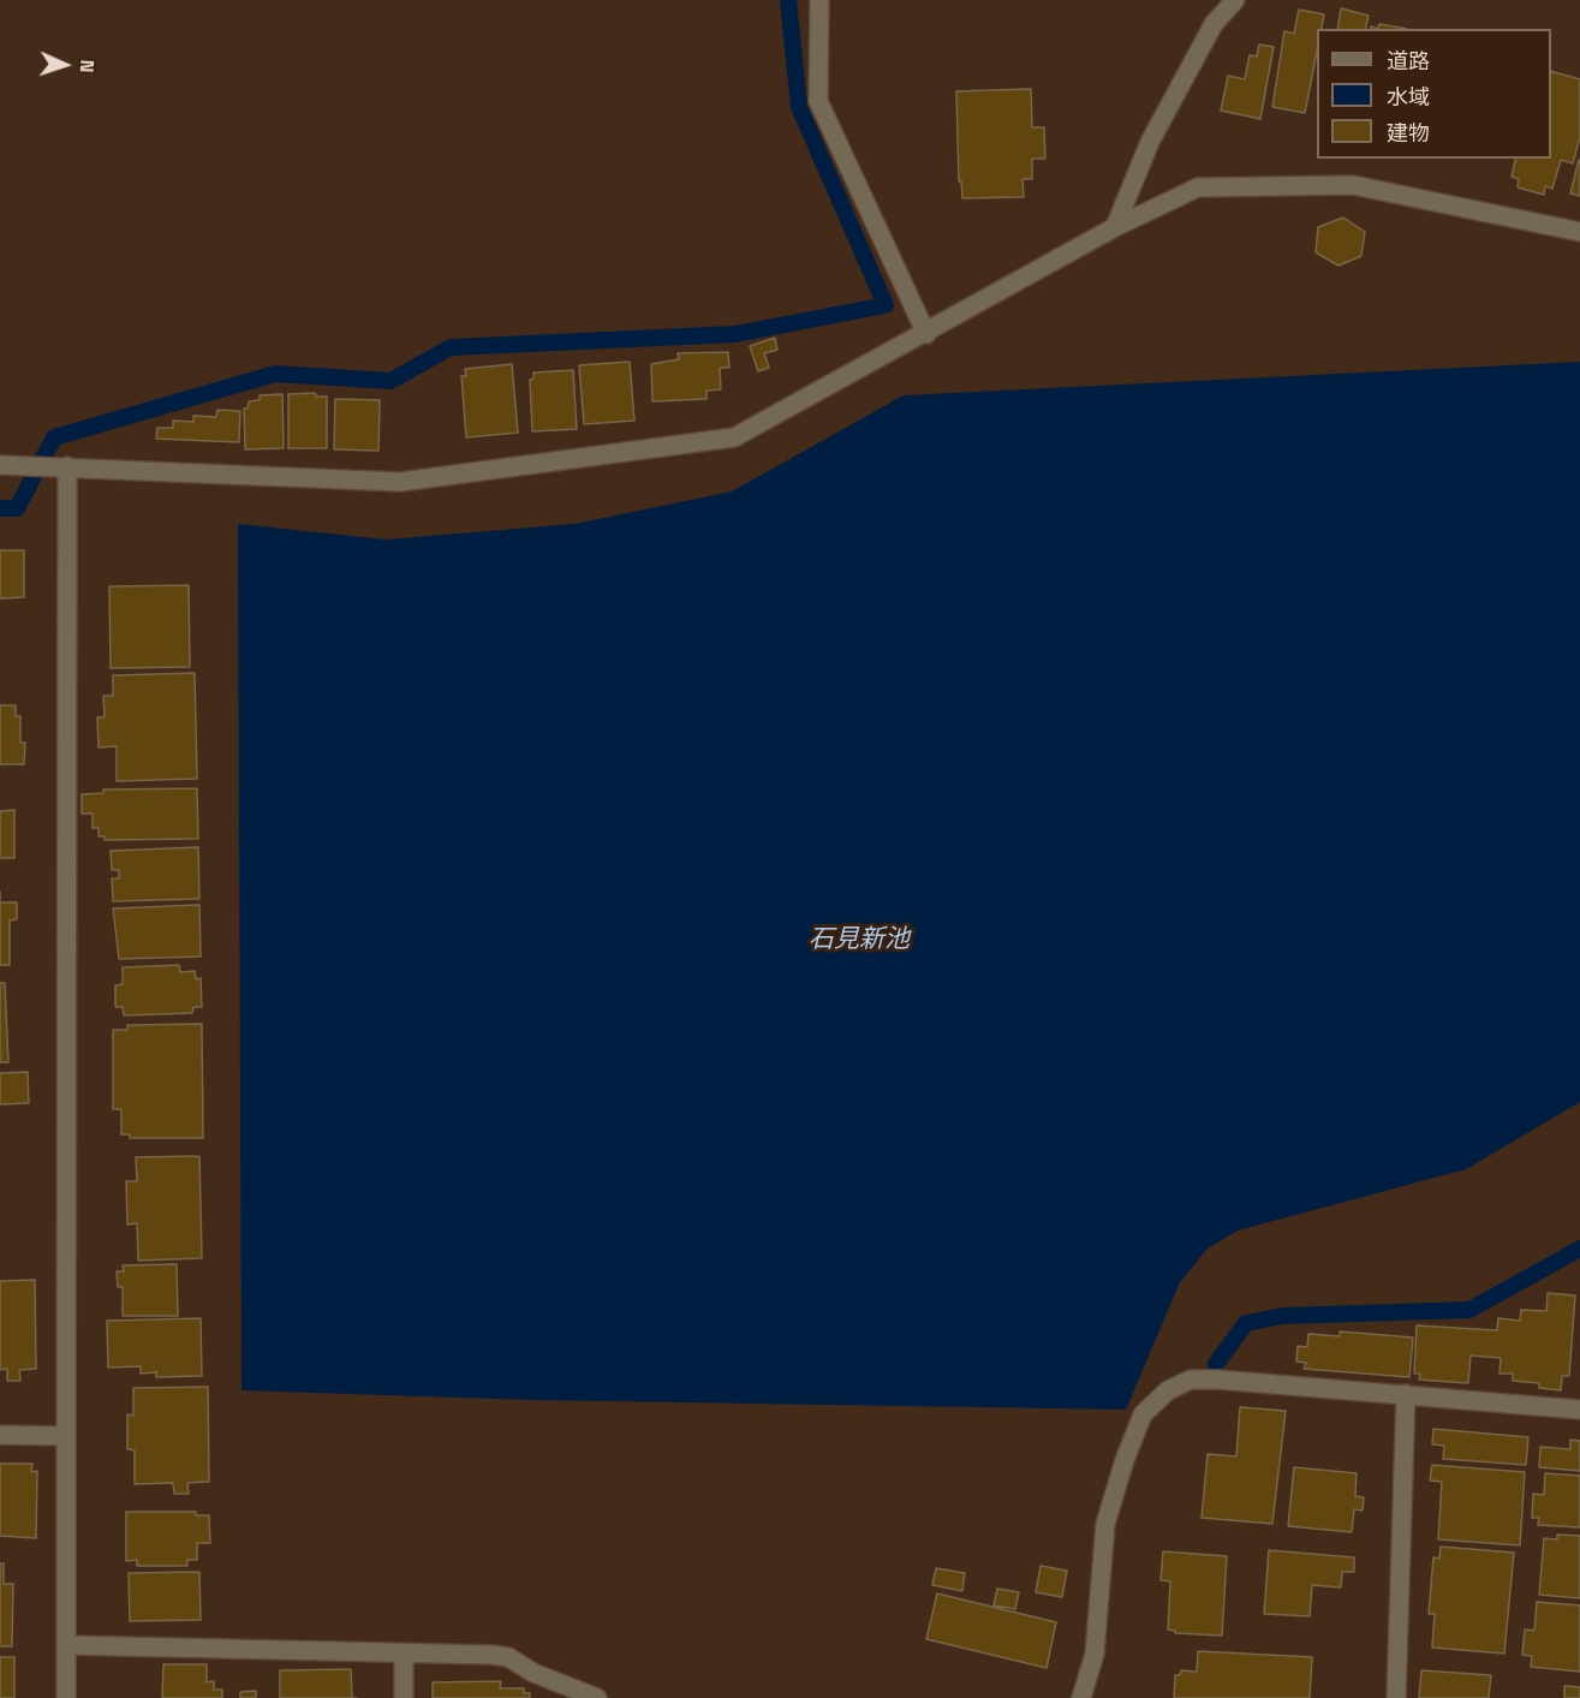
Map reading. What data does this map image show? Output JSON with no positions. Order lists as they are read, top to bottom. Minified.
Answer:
{"water":["石見新池"],"legend":["道路","水域","建物"],"north":"right"}
